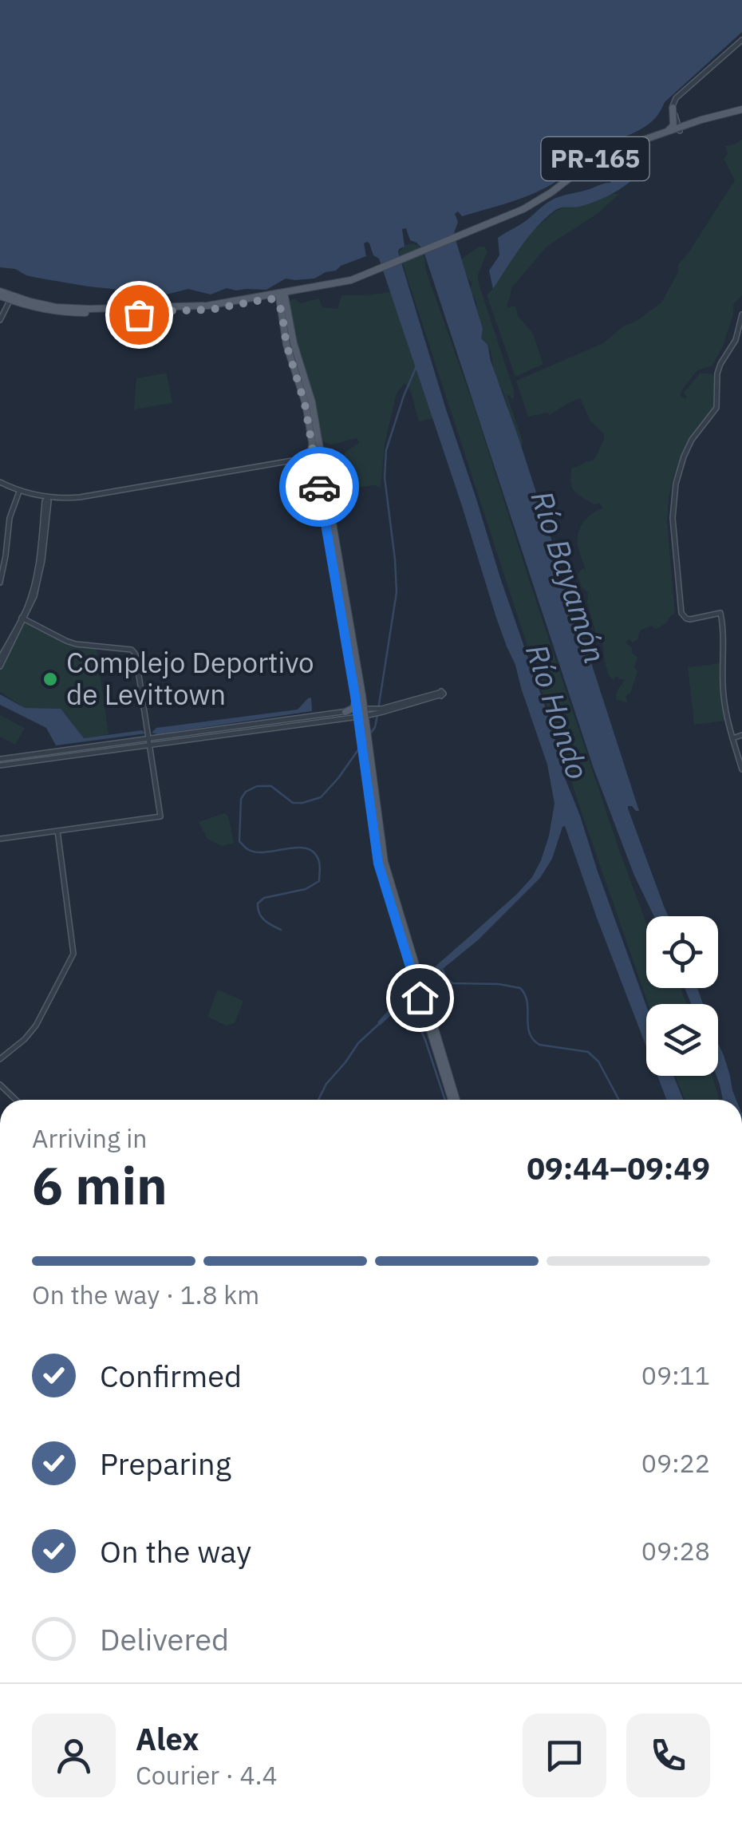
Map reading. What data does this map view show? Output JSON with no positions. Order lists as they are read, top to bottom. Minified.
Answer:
{"streets":{"main road":["PR-165"]},"water":["Río Bayamón","Río Hondo"],"places":["Complejo Deportivo de Levittown"],"page":{"heading":["6 min","Arriving in","09:44–09:49"],"panel":["Alex","Courier · 4.4"],"bar":"On the way · 1.8 km","list":[["Confirmed","09:11"],["Preparing","09:22"],["On the way","09:28"],"Delivered"]}}
